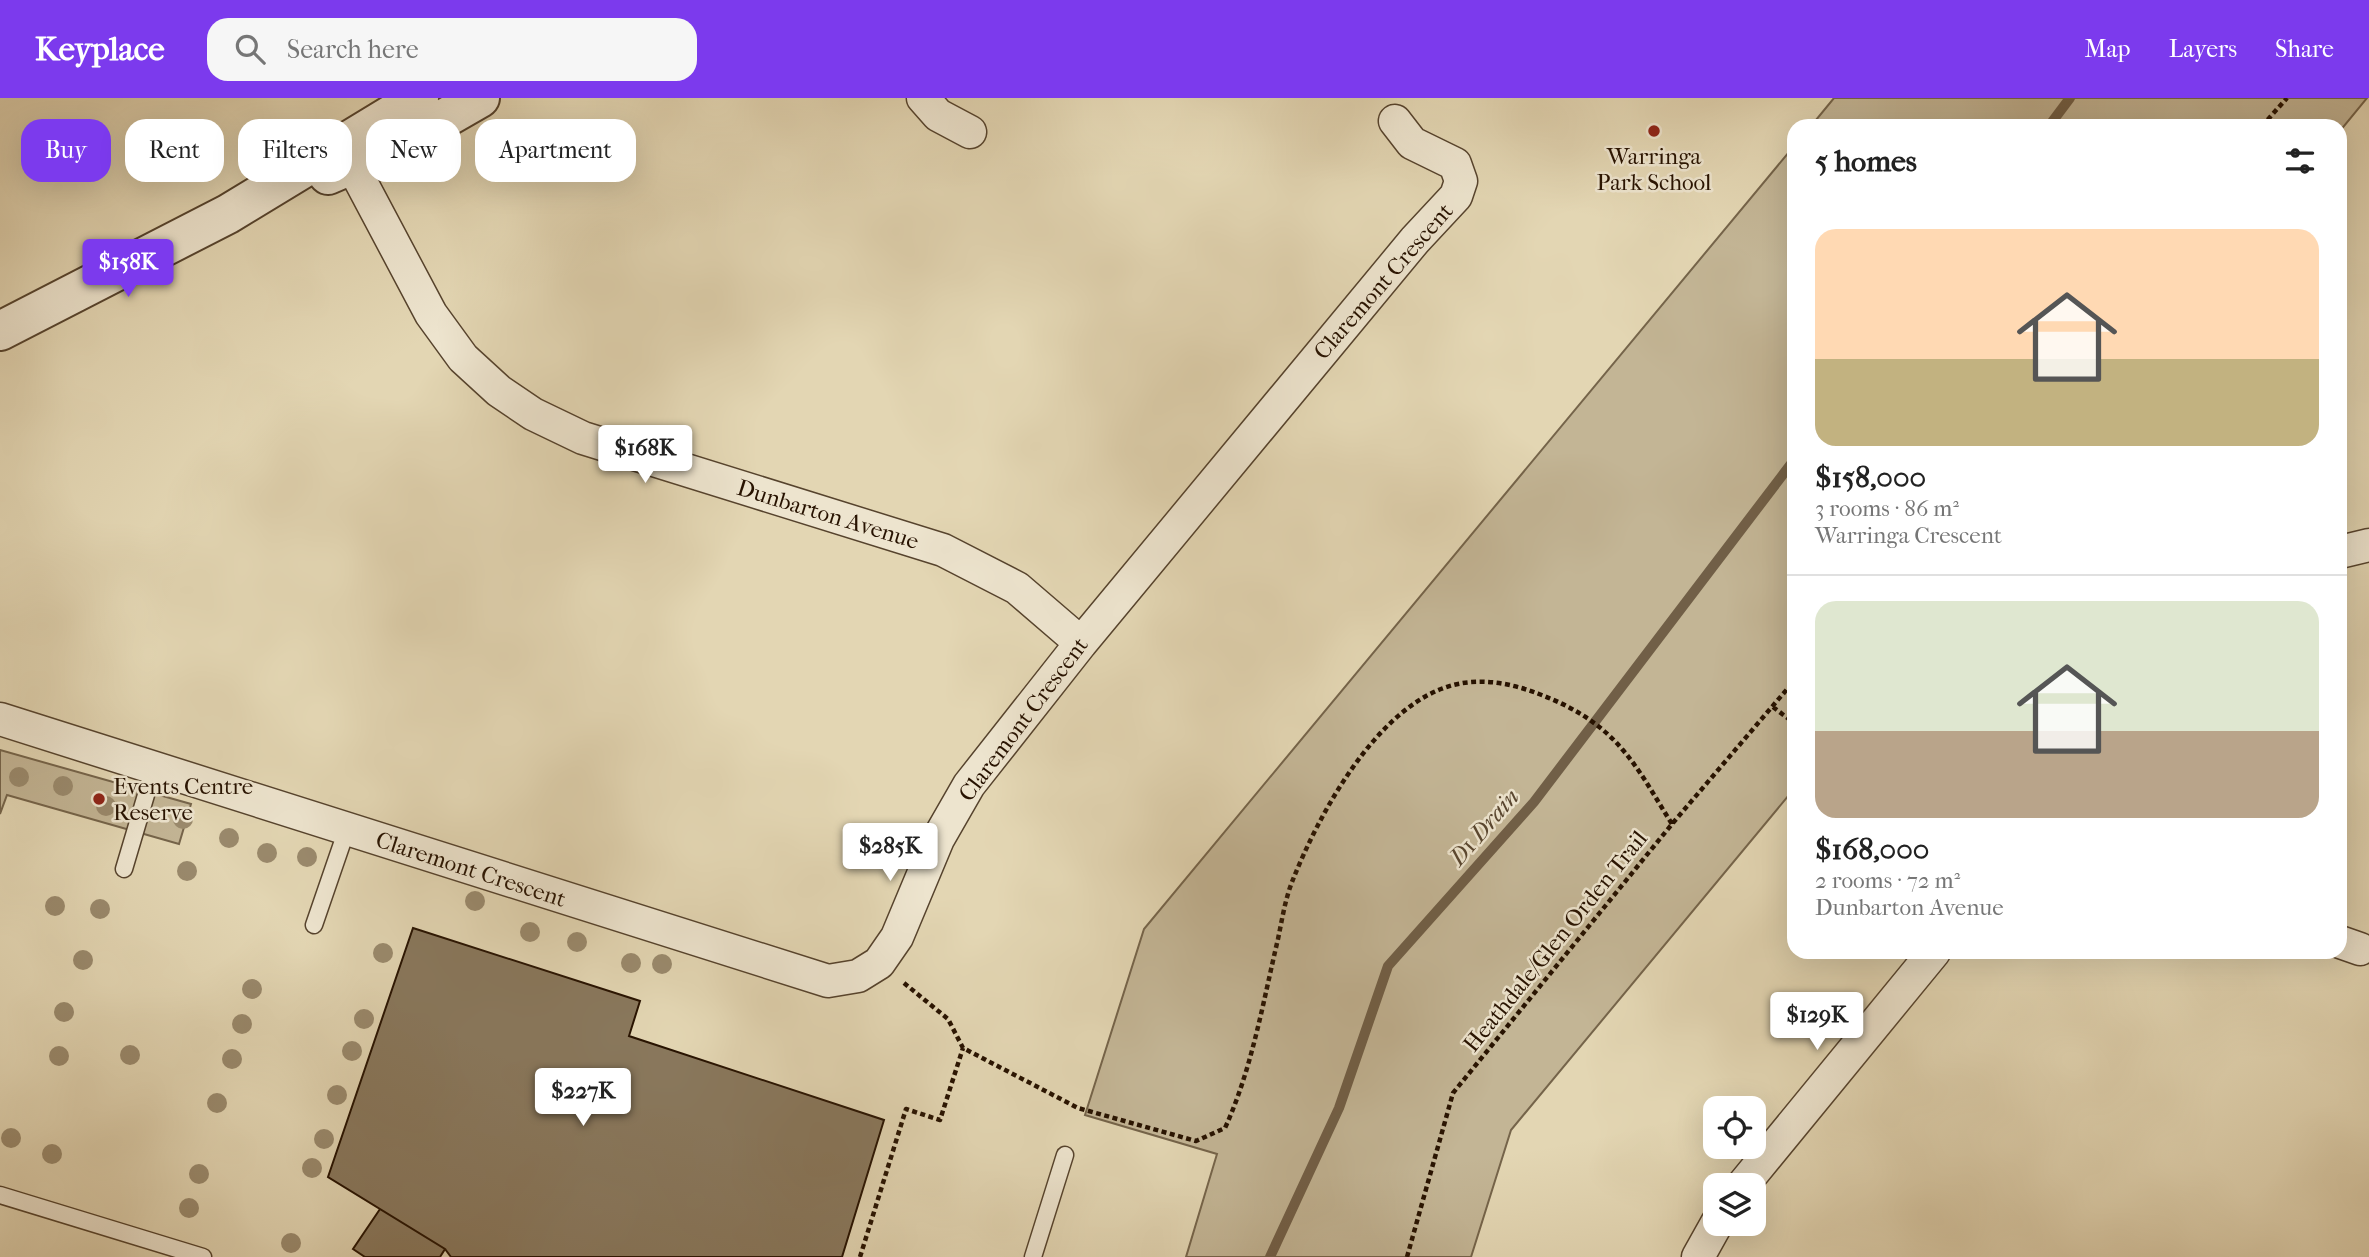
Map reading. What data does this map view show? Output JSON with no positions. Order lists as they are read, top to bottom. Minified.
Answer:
{"streets":{"street":["Claremont Crescent","Dunbarton Avenue"],"path":["Heathdale/Glen Orden Trail"]},"crossings":[["Claremont Crescent","Dunbarton Avenue"]],"water":["D1 Drain"],"places":["Warringa Park School","Events Centre Reserve"],"page":{"header":"Keyplace","search":"Search here","nav":["Map","Layers","Share"],"chip":["Buy","Rent","Filters","New","Apartment"],"heading":"5 homes","list":[{"name":"$158,000","note":"3 rooms · 86 m² · Warringa Crescent"},{"name":"$168,000","note":"2 rooms · 72 m² · Dunbarton Avenue"}],"price":["$158K","$168K","$285K","$129K","$227K"]}}
